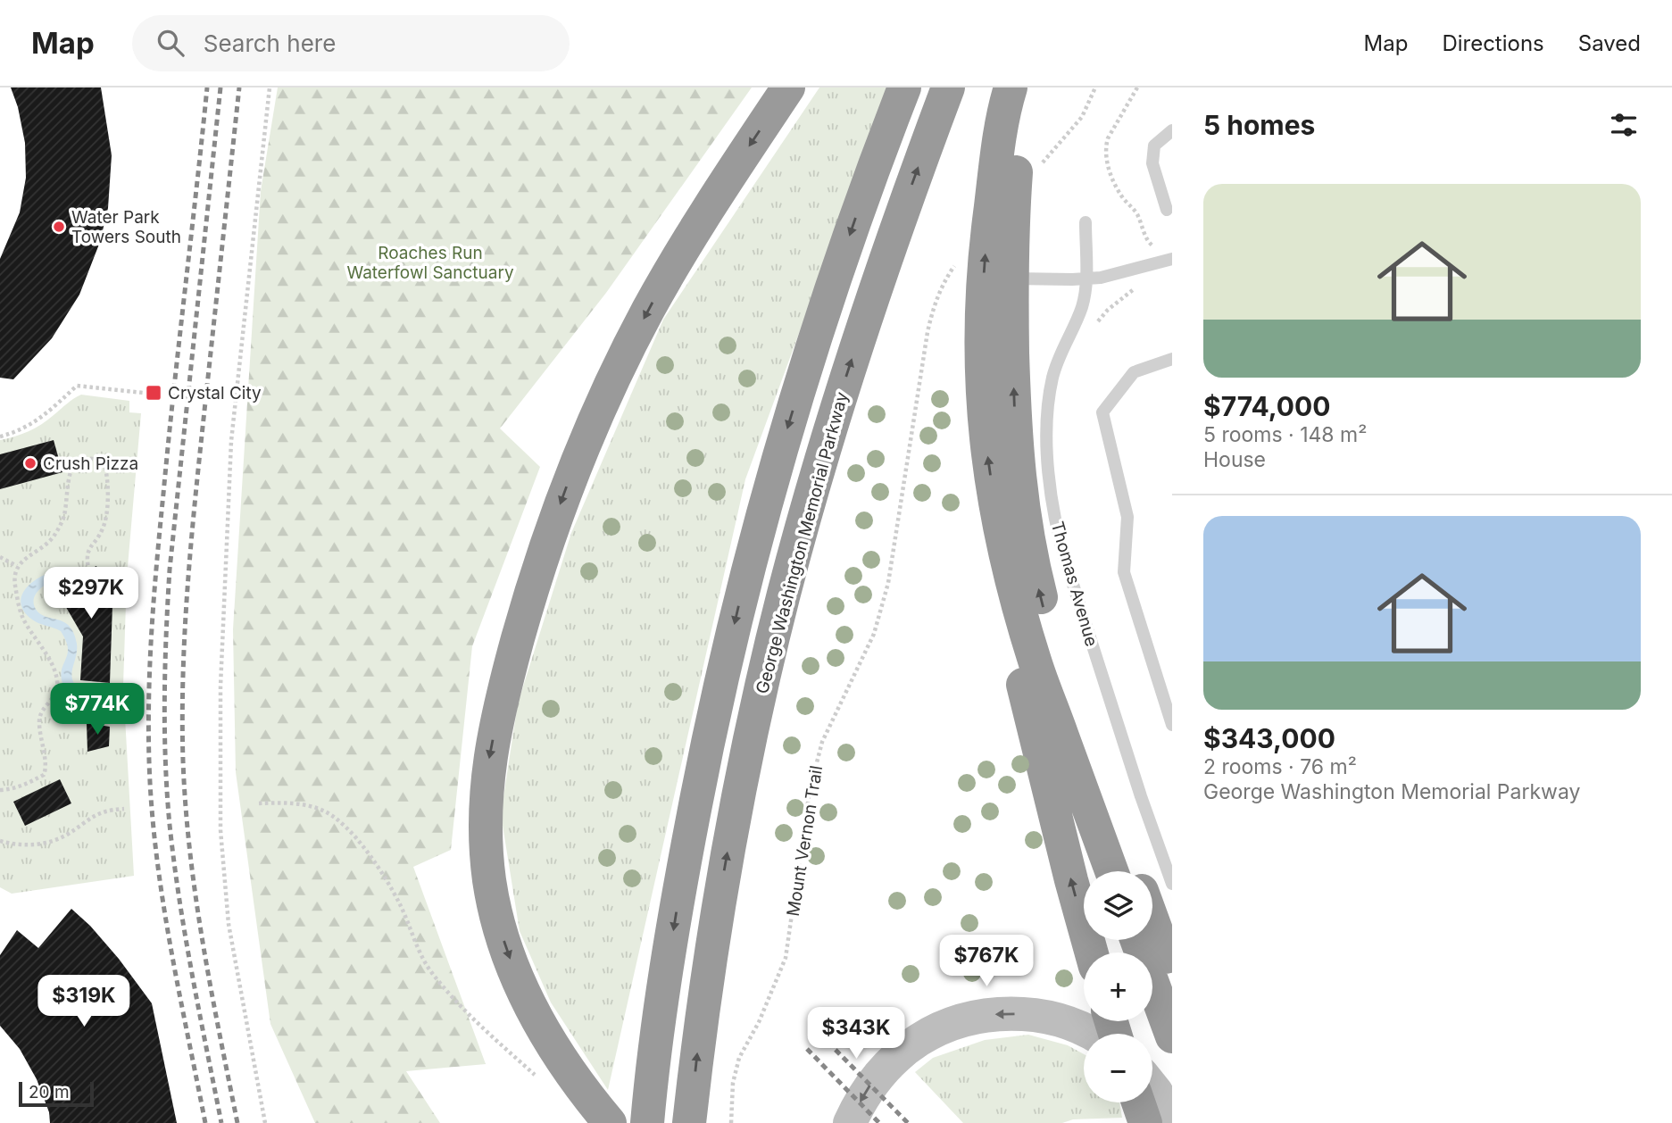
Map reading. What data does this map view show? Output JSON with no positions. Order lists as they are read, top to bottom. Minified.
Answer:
{"streets":{"highway":["George Washington Memorial Parkway"],"lane":["Thomas Avenue"],"path":["Mount Vernon Trail"]},"parks":["Roaches Run Waterfowl Sanctuary"],"places":{"other":["Water Park Towers South","Crush Pizza"],"transit":["Crystal City"]},"scale_bar":"20 m","page":{"header":"Map","search":"Search here","nav":["Map","Directions","Saved"],"heading":"5 homes","list":[{"name":"$774,000","note":"5 rooms · 148 m² · House"},{"name":"$343,000","note":"2 rooms · 76 m² · George Washington Memorial Parkway"}],"price":["$297K","$774K","$767K","$319K","$343K"],"map_buttons":["+","−"],"scale":"20 m"}}
